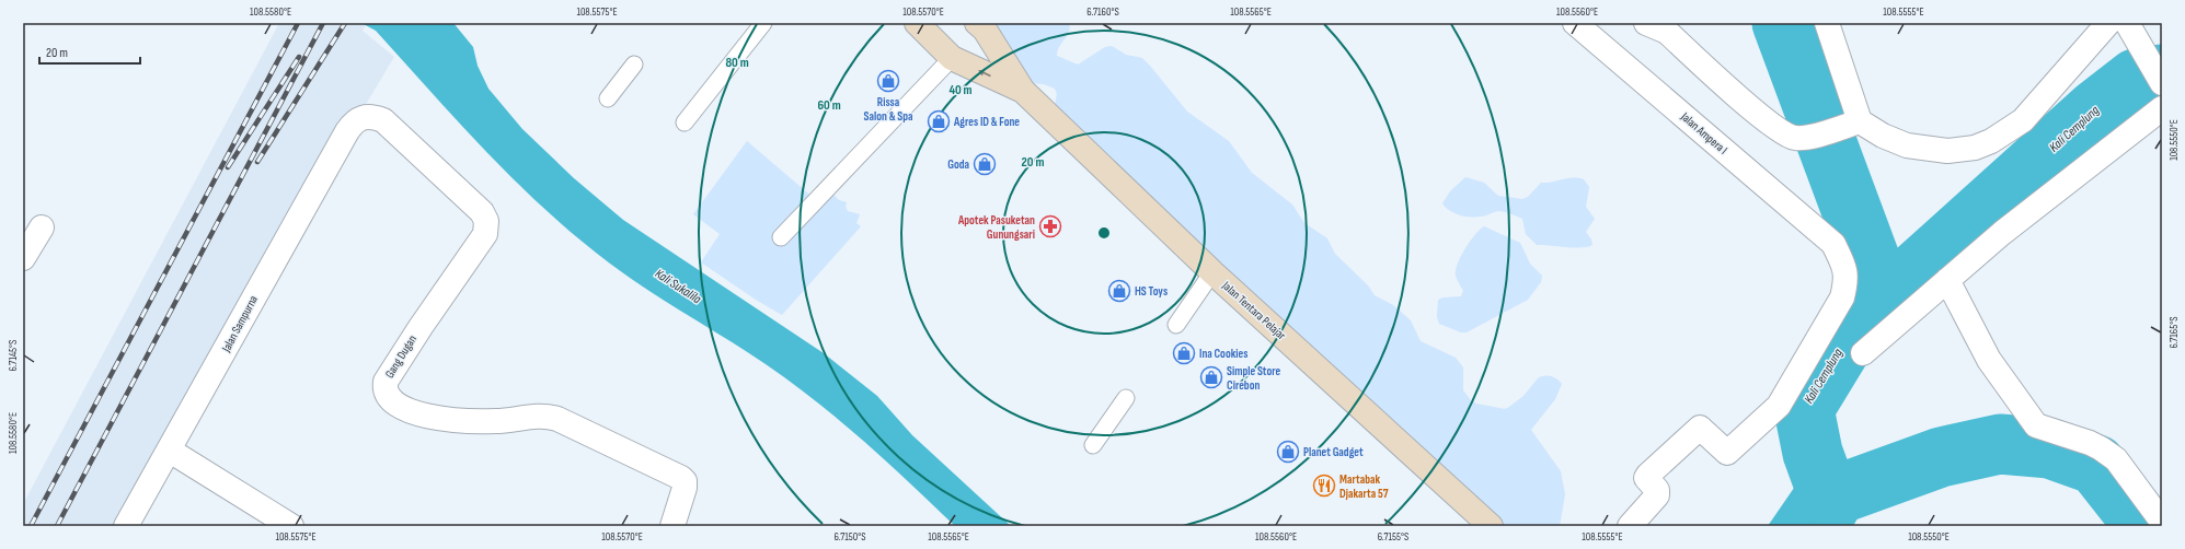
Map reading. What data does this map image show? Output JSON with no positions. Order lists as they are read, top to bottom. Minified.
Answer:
{"streets":{"main road":["Jalan Tentara Pelajar"],"street":["Jalan Ampera I","Jalan Sampurna","Gang Dugan"]},"crossings":[["Jalan Sampurna","Gang Dugan"]],"water":["Kali Cemplung","Kali Sukalila"],"places":{"shop":["Rissa Salon & Spa","Agres ID & Fone","Goda","HS Toys","Ina Cookies","Simple Store Cirebon","Planet Gadget"],"pharmacy":["Apotek Pasuketan Gunungsari"],"restaurant":["Martabak Djakarta 57"]},"scale_bar":"20 m","coordinates":["108.5580°E","108.5575°E","108.5570°E","6.7160°S","108.5565°E","108.5560°E","108.5555°E","108.5550°E","6.7165°S","6.7145°S","6.7150°S","6.7155°S"],"rings":["80 m","40 m","60 m","20 m"]}
